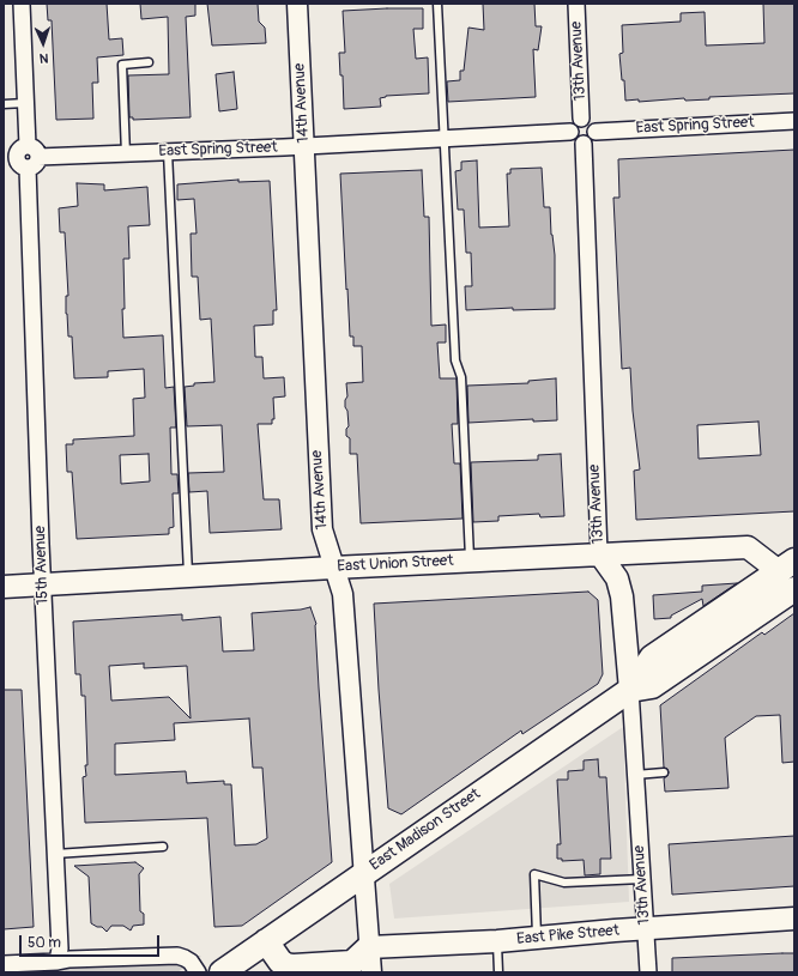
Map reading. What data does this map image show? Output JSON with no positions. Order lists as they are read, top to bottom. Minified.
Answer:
{"streets":{"main road":["13th Avenue","East Union Street","East Madison Street","East Pike Street"],"street":["14th Avenue","East Spring Street","15th Avenue"]},"crossings":[["13th Avenue","East Spring Street"],["13th Avenue","East Union Street"],["13th Avenue","East Madison Street"],["13th Avenue","East Pike Street"],["14th Avenue","East Spring Street"],["14th Avenue","East Union Street"],["14th Avenue","East Madison Street"],["14th Avenue","East Pike Street"],["East Spring Street","15th Avenue"],["East Union Street","15th Avenue"],["East Union Street","East Madison Street"]],"scale_bar":"50 m","north":"bottom"}
